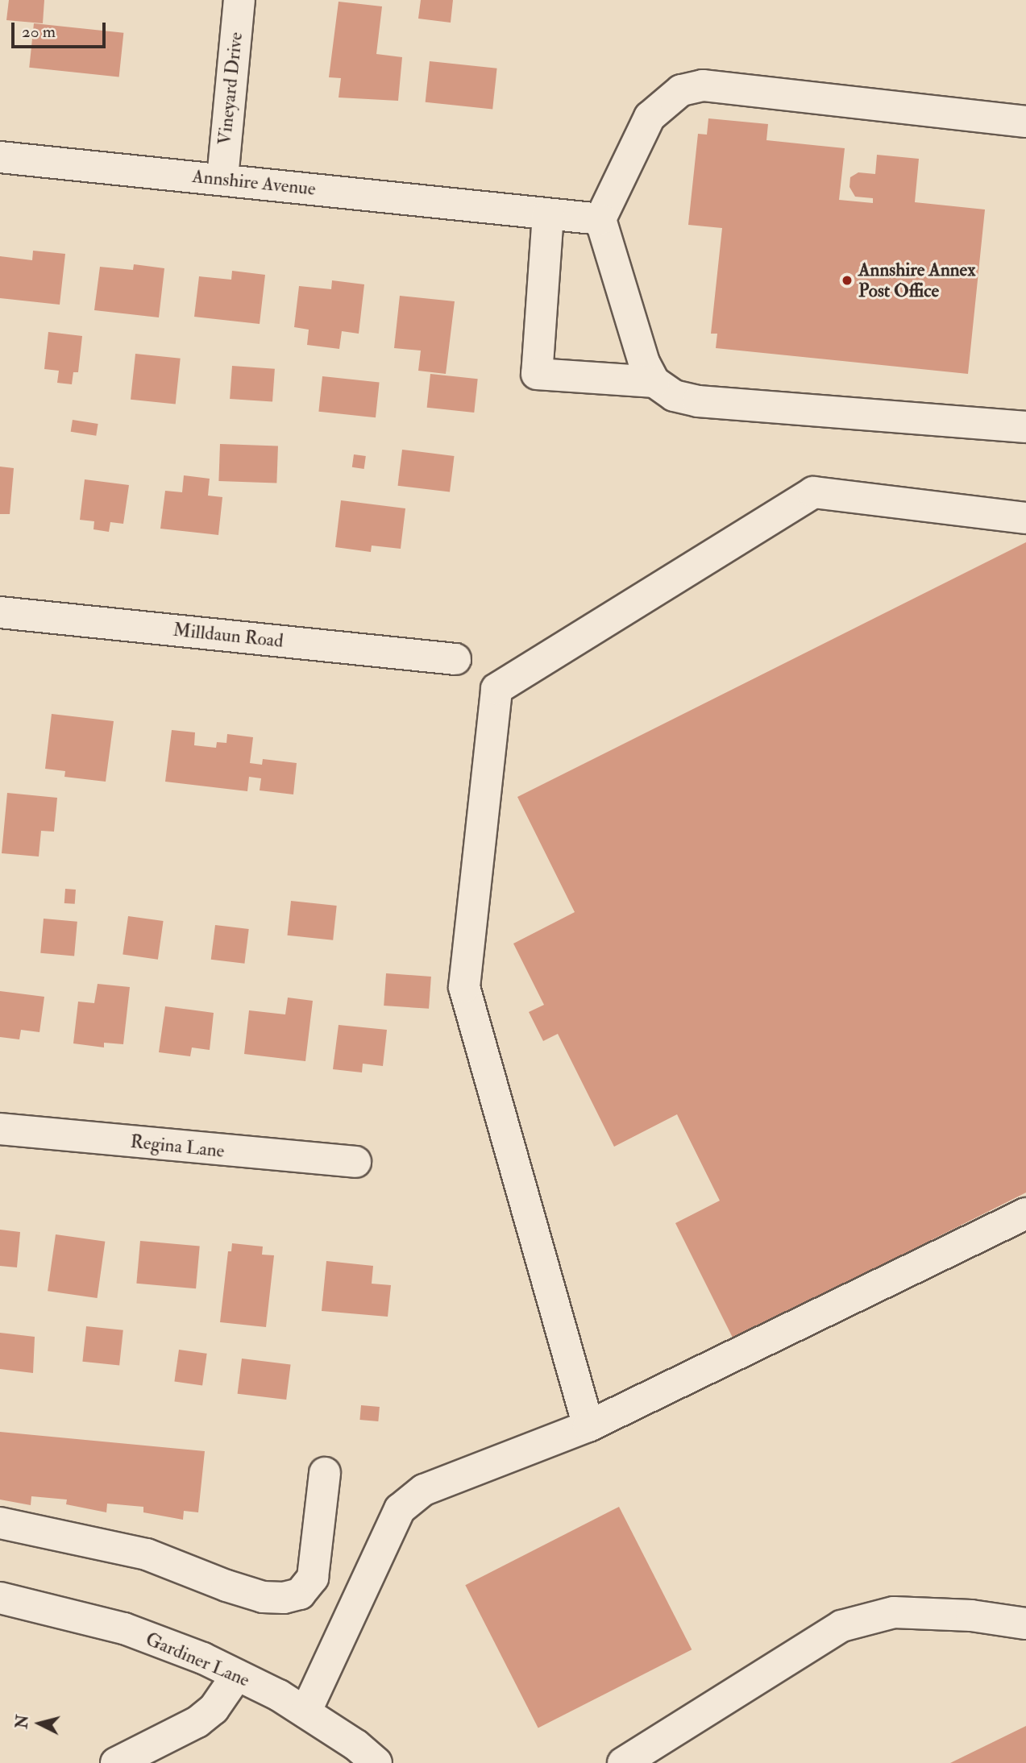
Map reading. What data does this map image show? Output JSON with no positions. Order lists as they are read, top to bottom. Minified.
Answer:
{"streets":{"street":["Vineyard Drive","Annshire Avenue","Milldaun Road","Regina Lane","Gardiner Lane"]},"crossings":[["Vineyard Drive","Annshire Avenue"]],"places":["Annshire Annex Post Office"],"scale_bar":"20 m","north":"left"}
